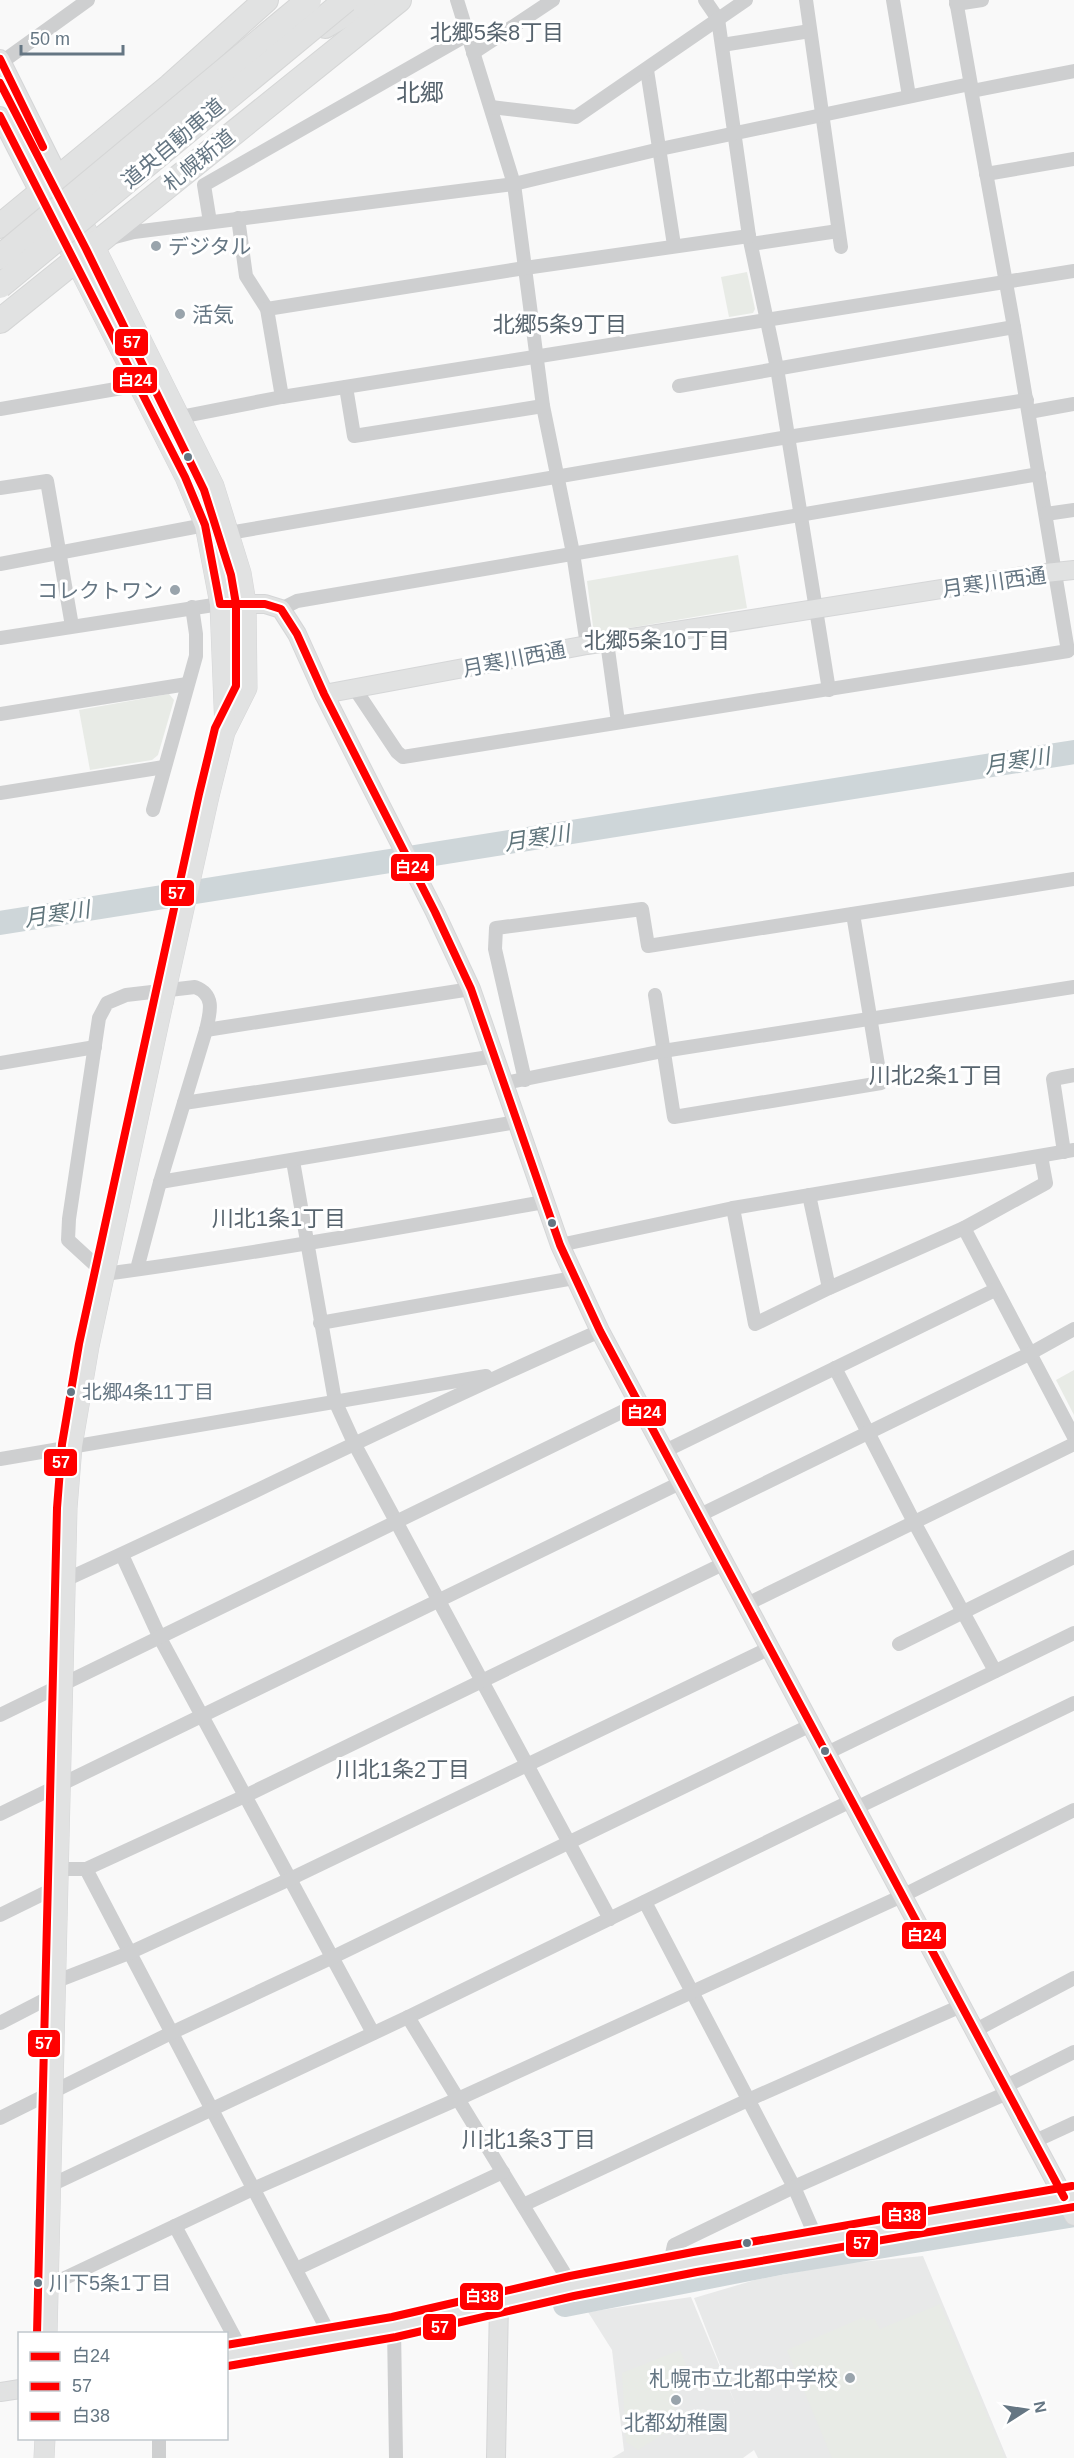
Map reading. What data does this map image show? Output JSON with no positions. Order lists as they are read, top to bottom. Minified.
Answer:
{"streets":{"highway":["道央自動車道","札幌新道"],"street":["月寒川西通"]},"districts":["北郷5条8丁目","北郷","北郷5条9丁目","北郷5条10丁目","川北2条1丁目","川北1条1丁目","川北1条2丁目","川北1条3丁目"],"water":["月寒川"],"places":["デジタル","活気","コレクトワン","北郷4条11丁目","川下5条1丁目","札幌市立北都中学校","北都幼稚園"],"lines":["transit line 白24","transit line 57","transit line 白38"],"legend":["白24","57","白38"],"scale_bar":"50 m","north":"right"}
